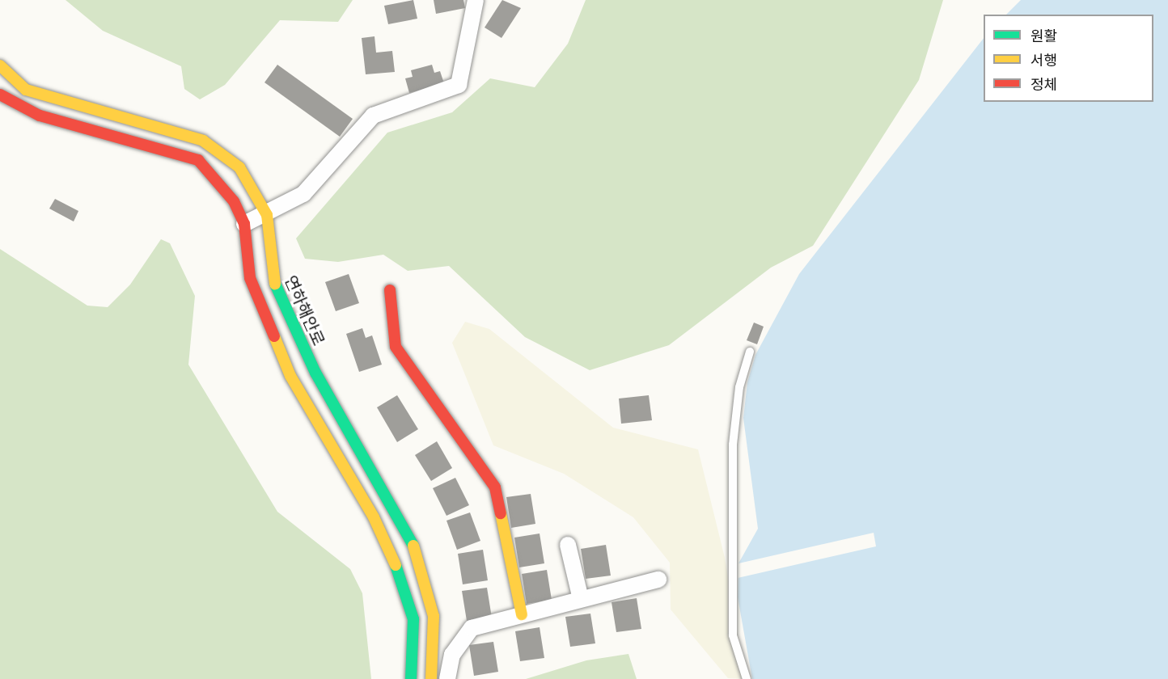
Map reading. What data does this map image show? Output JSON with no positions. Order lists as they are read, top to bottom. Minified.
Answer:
{"streets":{"street":["연하해안로"]},"legend":["원활","서행","정체"]}
